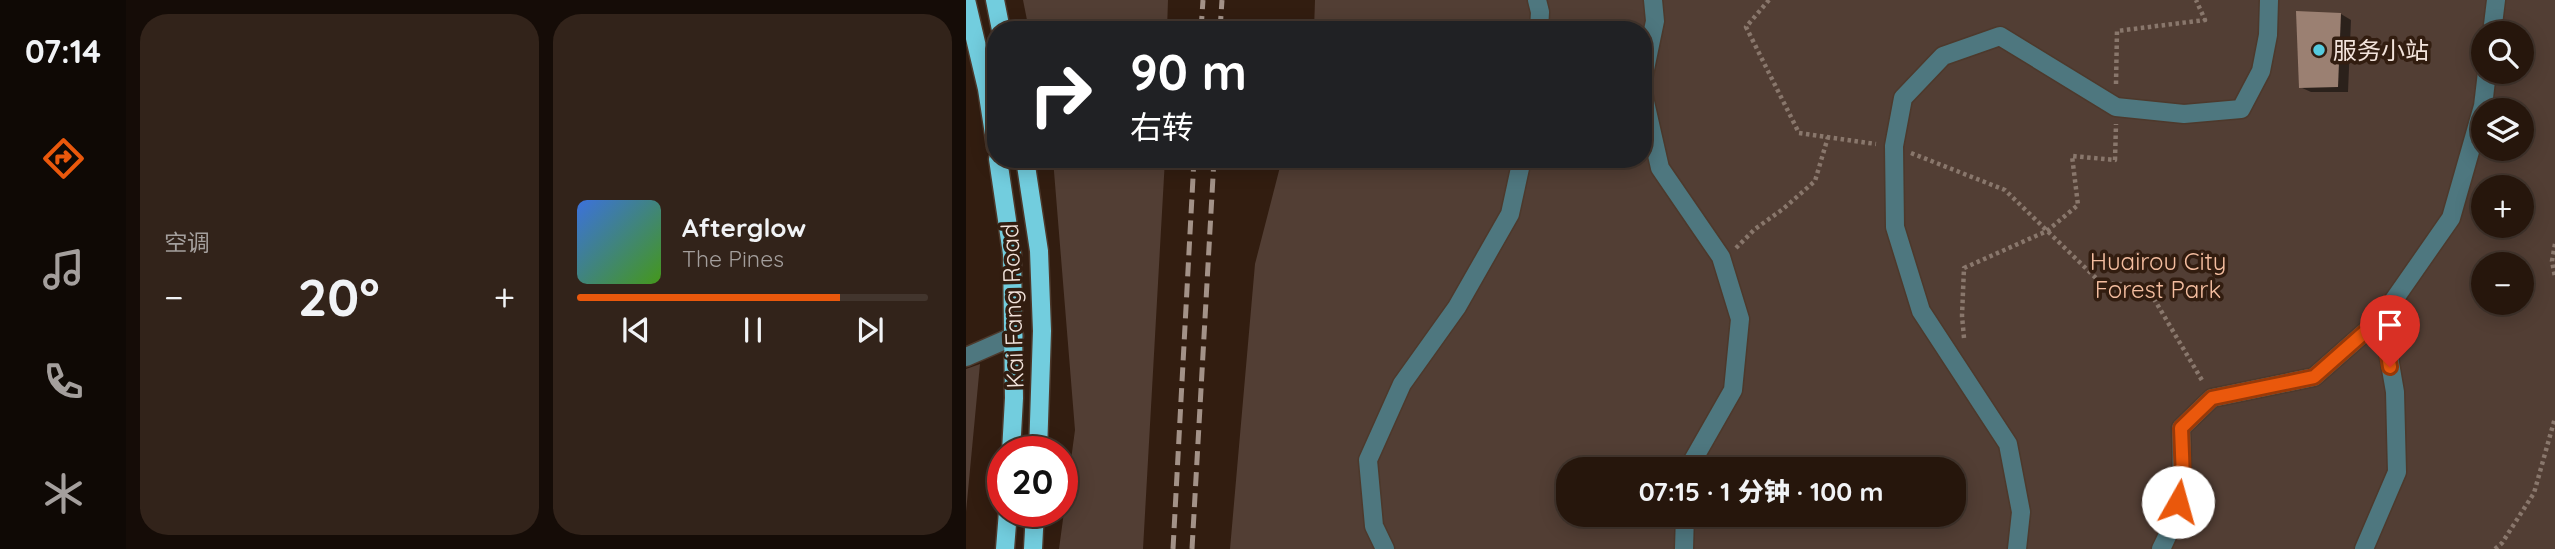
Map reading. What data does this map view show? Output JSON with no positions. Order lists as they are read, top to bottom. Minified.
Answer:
{"streets":{"main road":["Kai Fang Road"]},"parks":["Huairou City Forest Park"],"places":["服务小站"],"page":{"tabs":"07:14","tile":"空调","map_buttons":["+","−"],"turn":["90 m","右转"],"song":["Afterglow","The Pines"],"heat":["−","20°","+"],"limit":"20","trip":"07:15 · 1 分钟 · 100 m"}}
